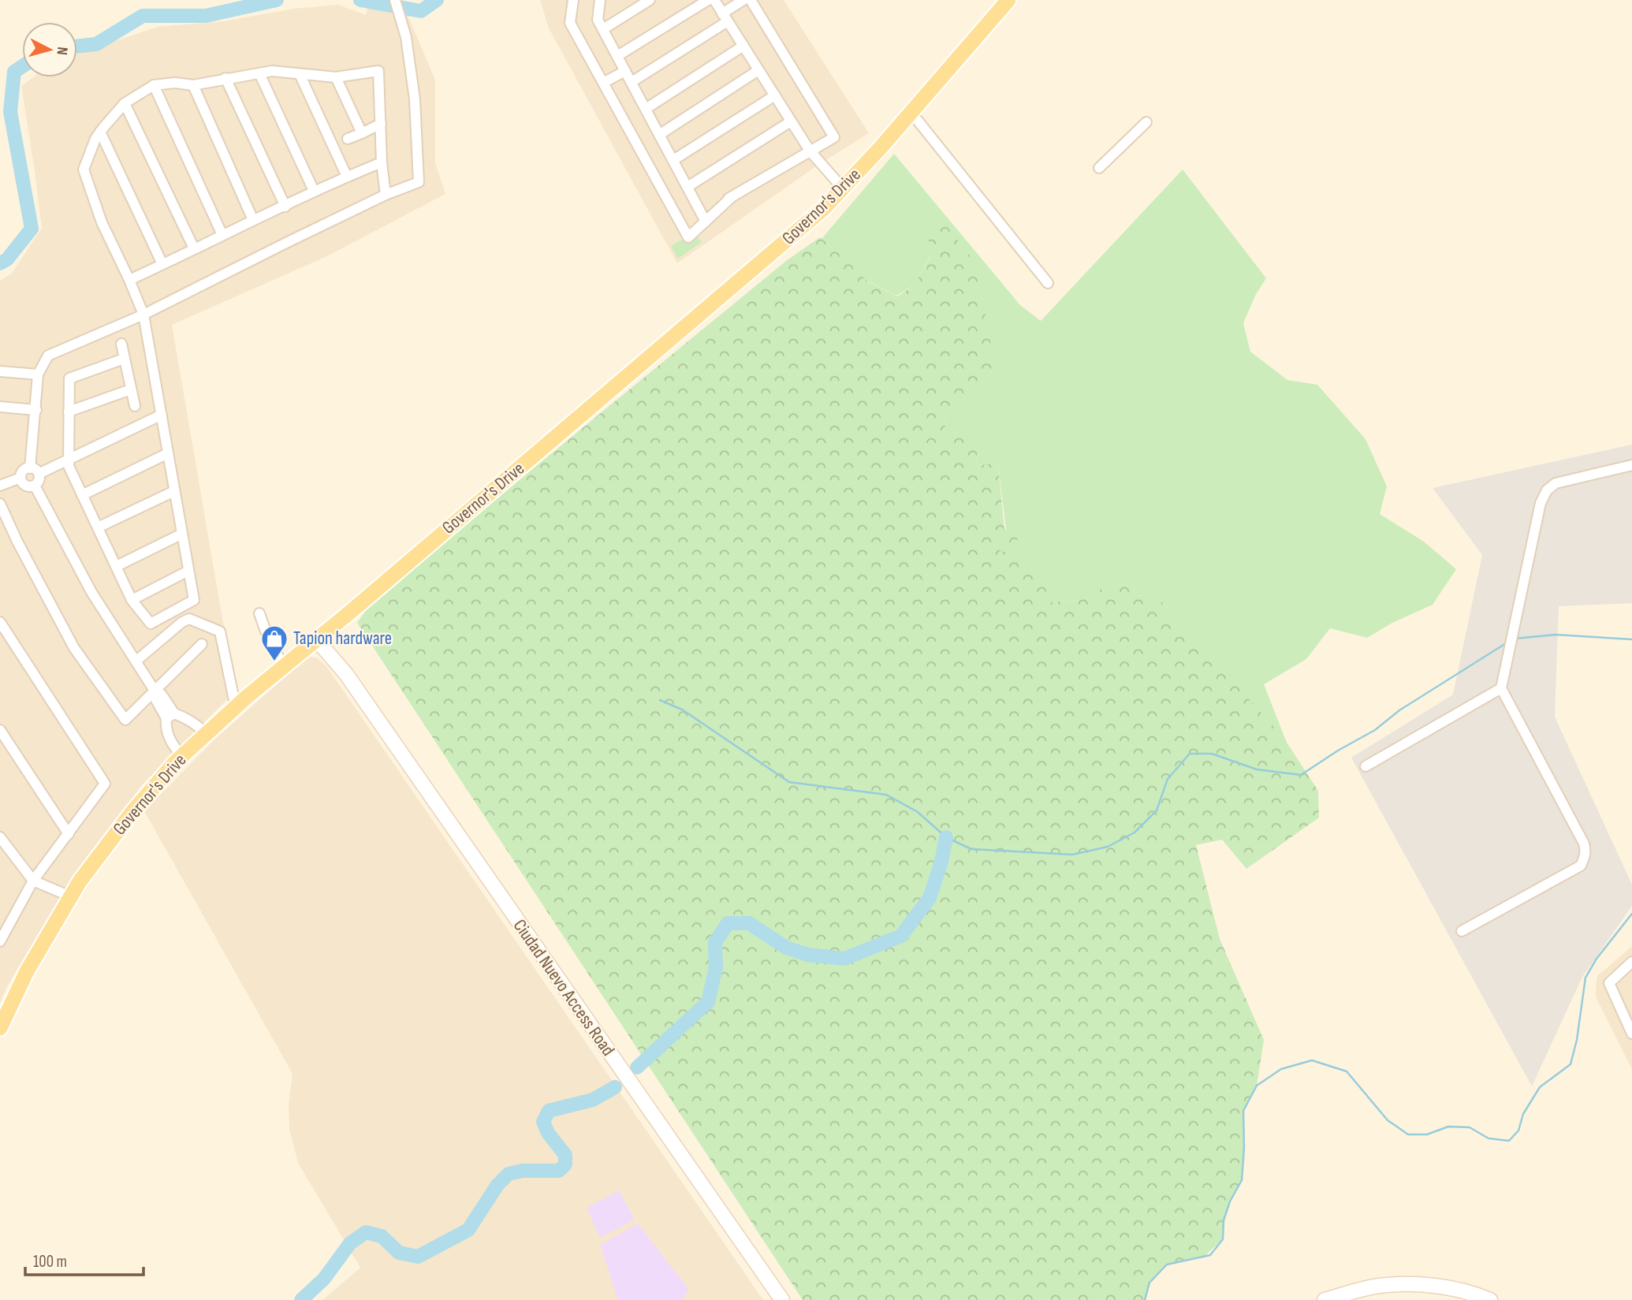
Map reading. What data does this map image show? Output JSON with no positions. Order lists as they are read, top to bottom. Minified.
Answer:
{"streets":{"main road":["Governor's Drive"],"street":["Ciudad Nuevo Access Road"]},"crossings":[["Governor's Drive","Ciudad Nuevo Access Road"]],"places":{"shop":["Tapion hardware"]},"scale_bar":"100 m","north":"right"}
